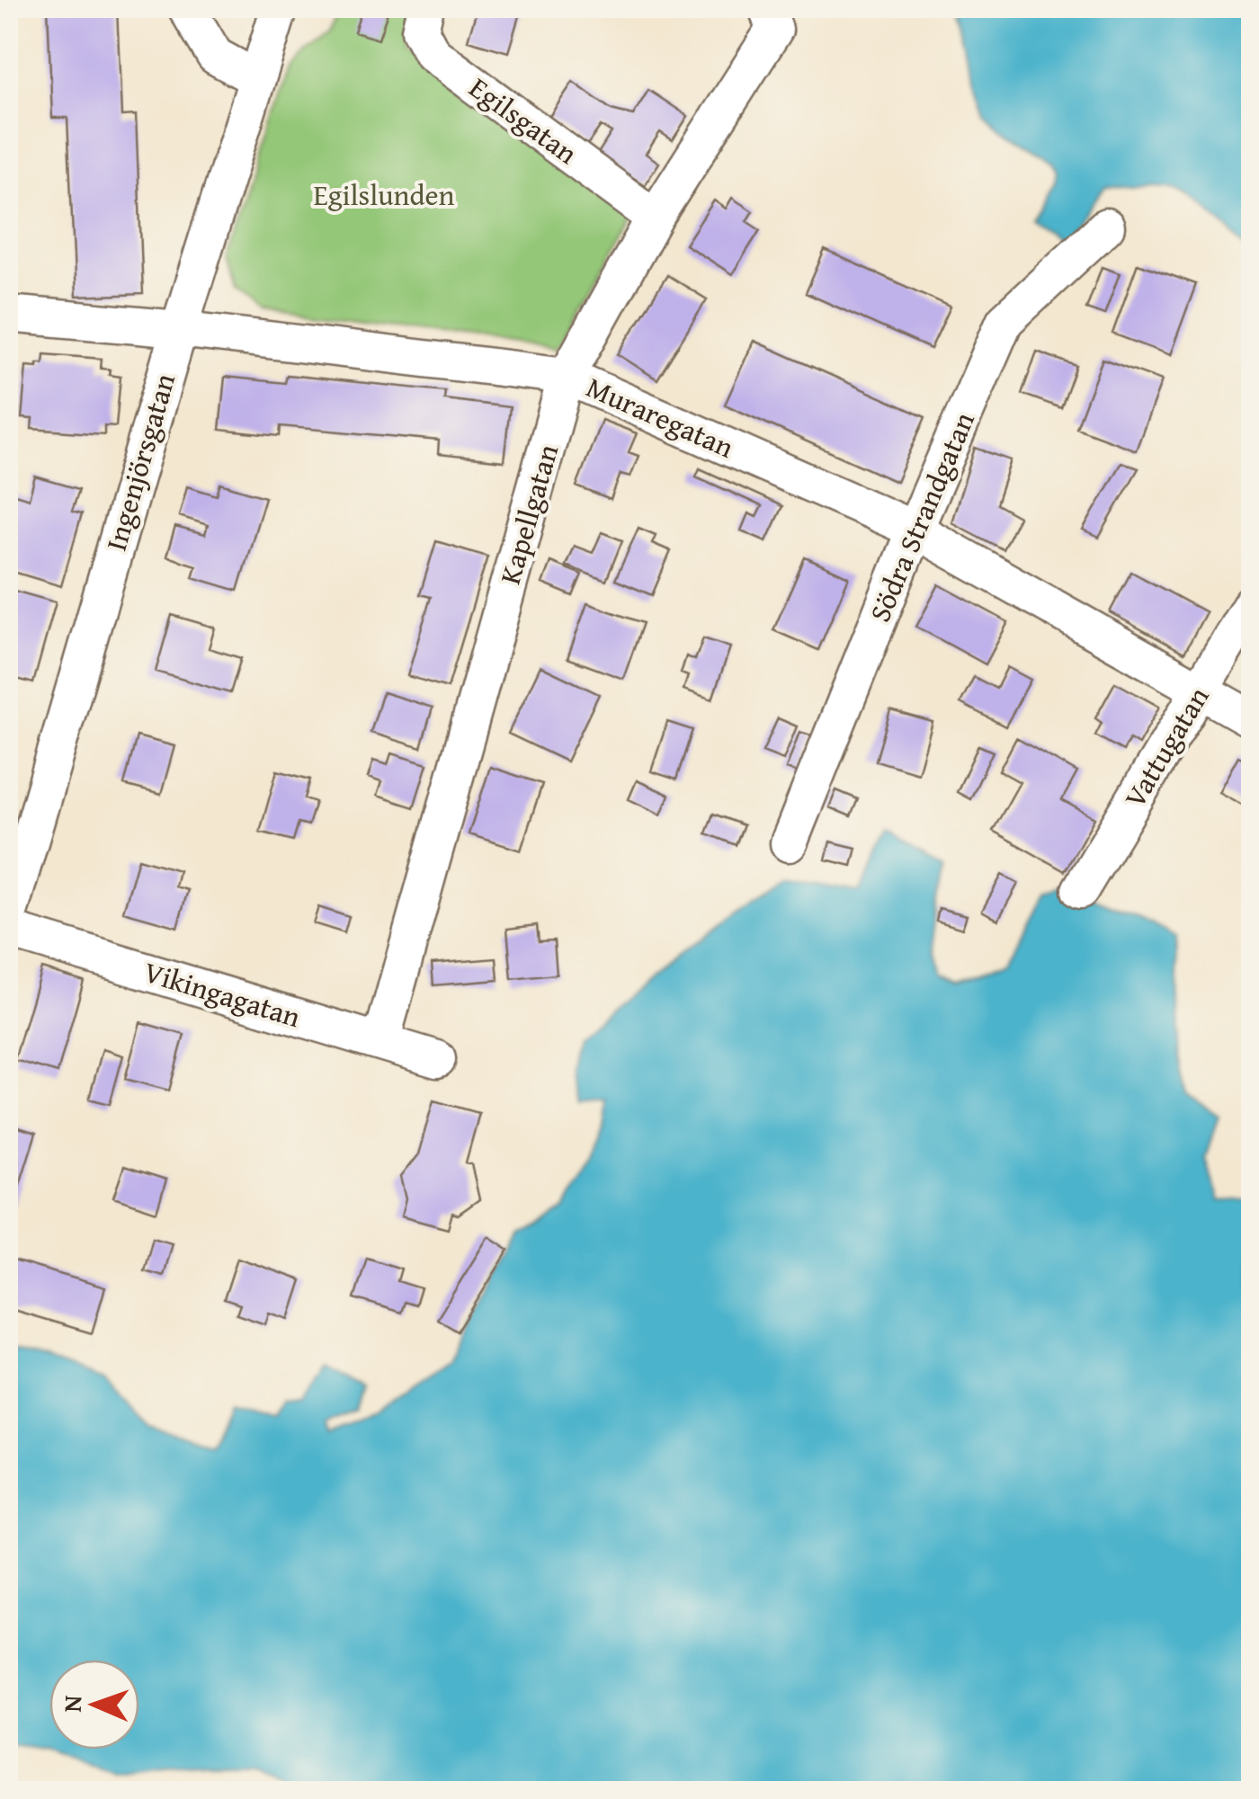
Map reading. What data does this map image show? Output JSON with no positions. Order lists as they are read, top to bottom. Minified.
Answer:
{"streets":{"street":["Egilsgatan","Muraregatan","Ingenjörsgatan","Kapellgatan","Södra Strandgatan","Vattugatan","Vikingagatan"]},"crossings":[["Egilsgatan","Kapellgatan"],["Muraregatan","Ingenjörsgatan"],["Muraregatan","Kapellgatan"],["Muraregatan","Södra Strandgatan"],["Muraregatan","Vattugatan"],["Kapellgatan","Vikingagatan"]],"parks":["Egilslunden"],"north":"left"}
